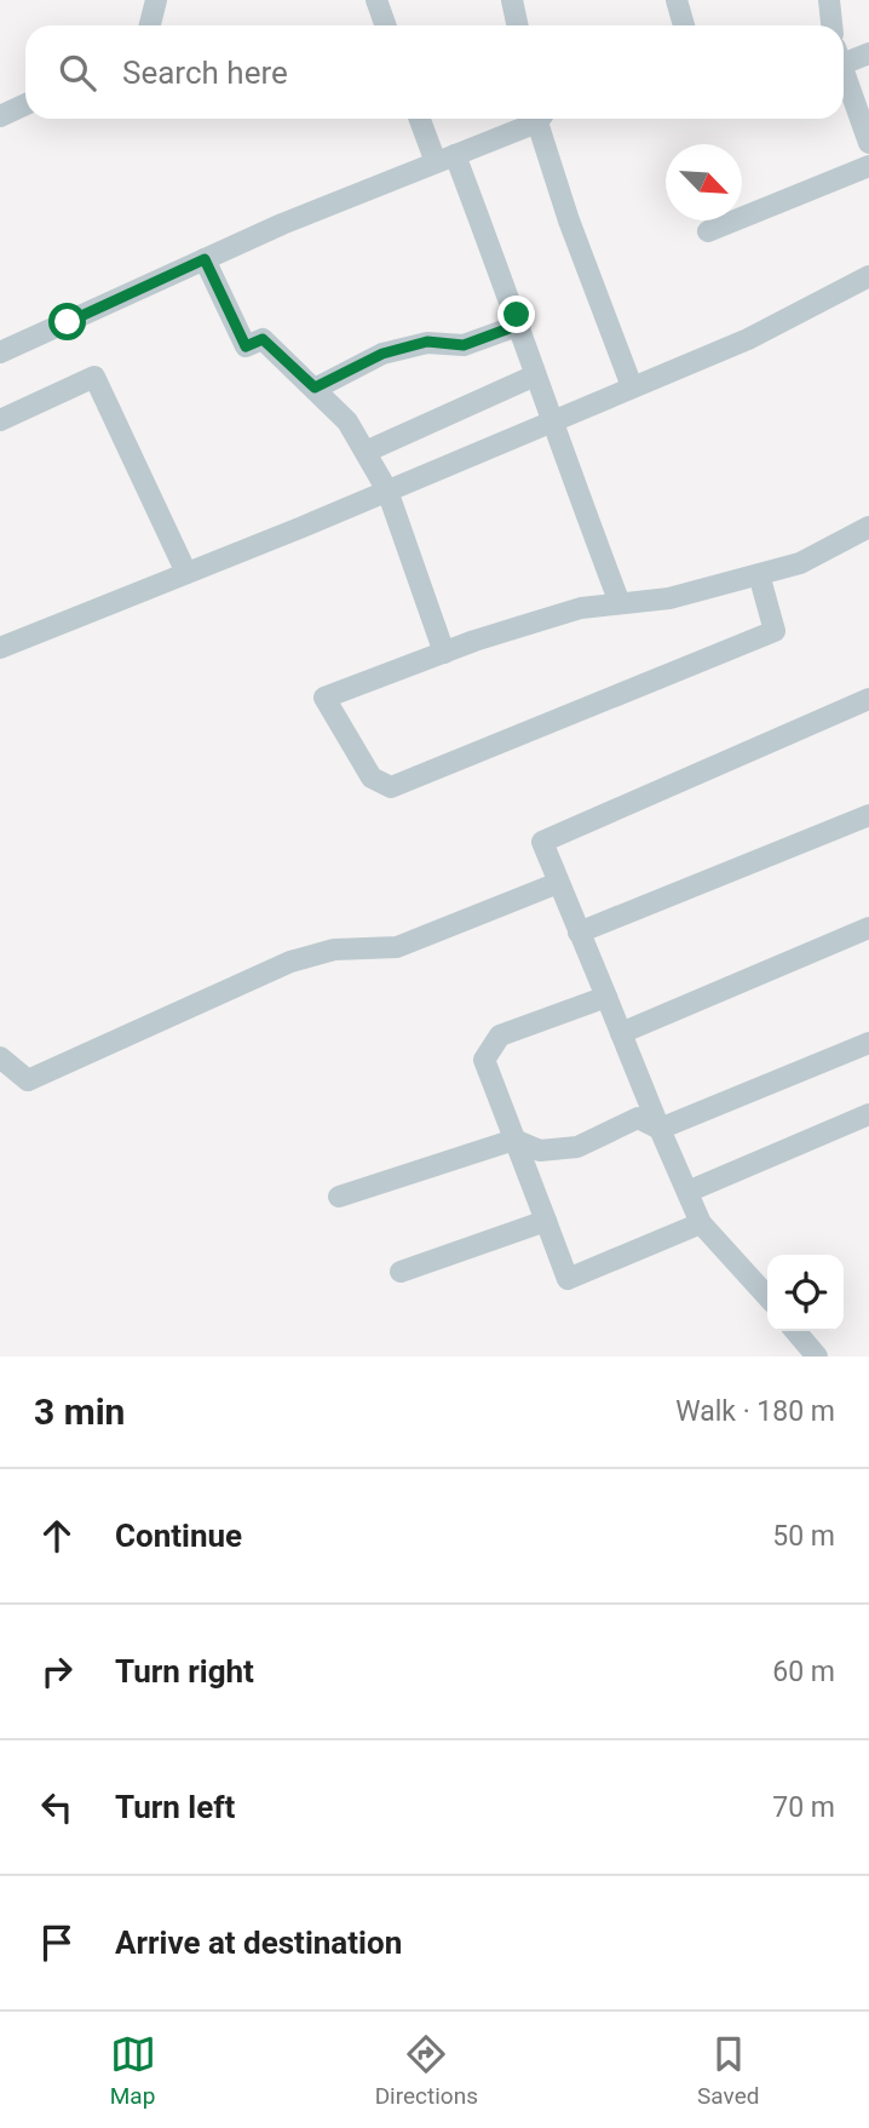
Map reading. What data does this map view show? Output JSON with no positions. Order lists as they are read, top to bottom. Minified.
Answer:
{"north":"bottom right","page":{"search":"Search here","heading":["3 min","Walk · 180 m"],"list":[["Continue","50 m"],["Turn right","60 m"],["Turn left","70 m"],"Arrive at destination"],"nav":["Map","Directions","Saved"]}}
